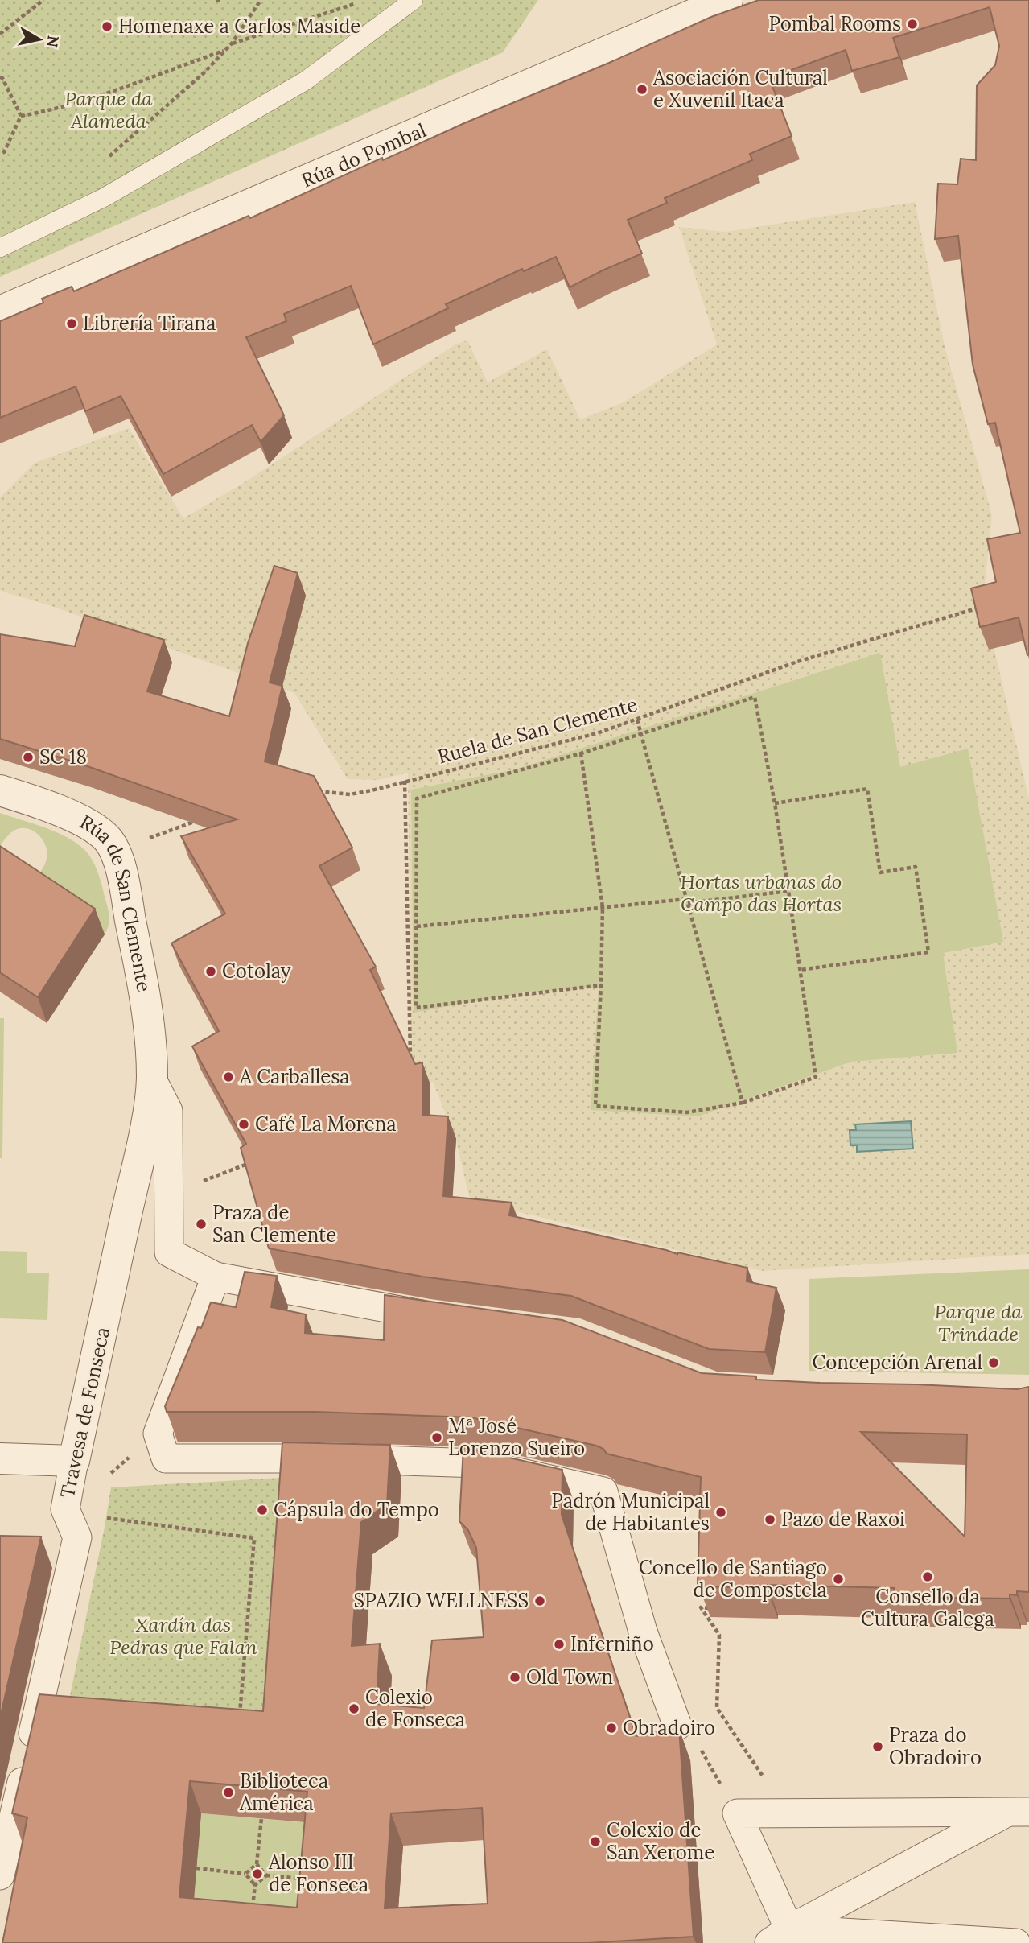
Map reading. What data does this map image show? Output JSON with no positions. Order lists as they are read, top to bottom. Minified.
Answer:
{"streets":{"street":["Rúa do Pombal","Rúa de San Clemente","Travesa de Fonseca"],"path":["Ruela de San Clemente"]},"crossings":[["Rúa de San Clemente","Travesa de Fonseca"]],"parks":["Parque da Alameda","Hortas urbanas do Campo das Hortas","Parque da Trindade","Xardín das Pedras que Falan"],"places":["Pombal Rooms","Homenaxe a Carlos Maside","Asociación Cultural e Xuvenil Itaca","Librería Tirana","SC 18","Cotolay","A Carballesa","Café La Morena","Praza de San Clemente","Concepción Arenal","Mª José Lorenzo Sueiro","Cápsula do Tempo","Padrón Municipal de Habitantes","Pazo de Raxoi","Consello da Cultura Galega","Concello de Santiago de Compostela","SPAZIO WELLNESS","Inferniño","Old Town","Colexio de Fonseca","Obradoiro","Praza do Obradoiro","Biblioteca América","Colexio de San Xerome","Alonso III de Fonseca"],"north":"right"}
